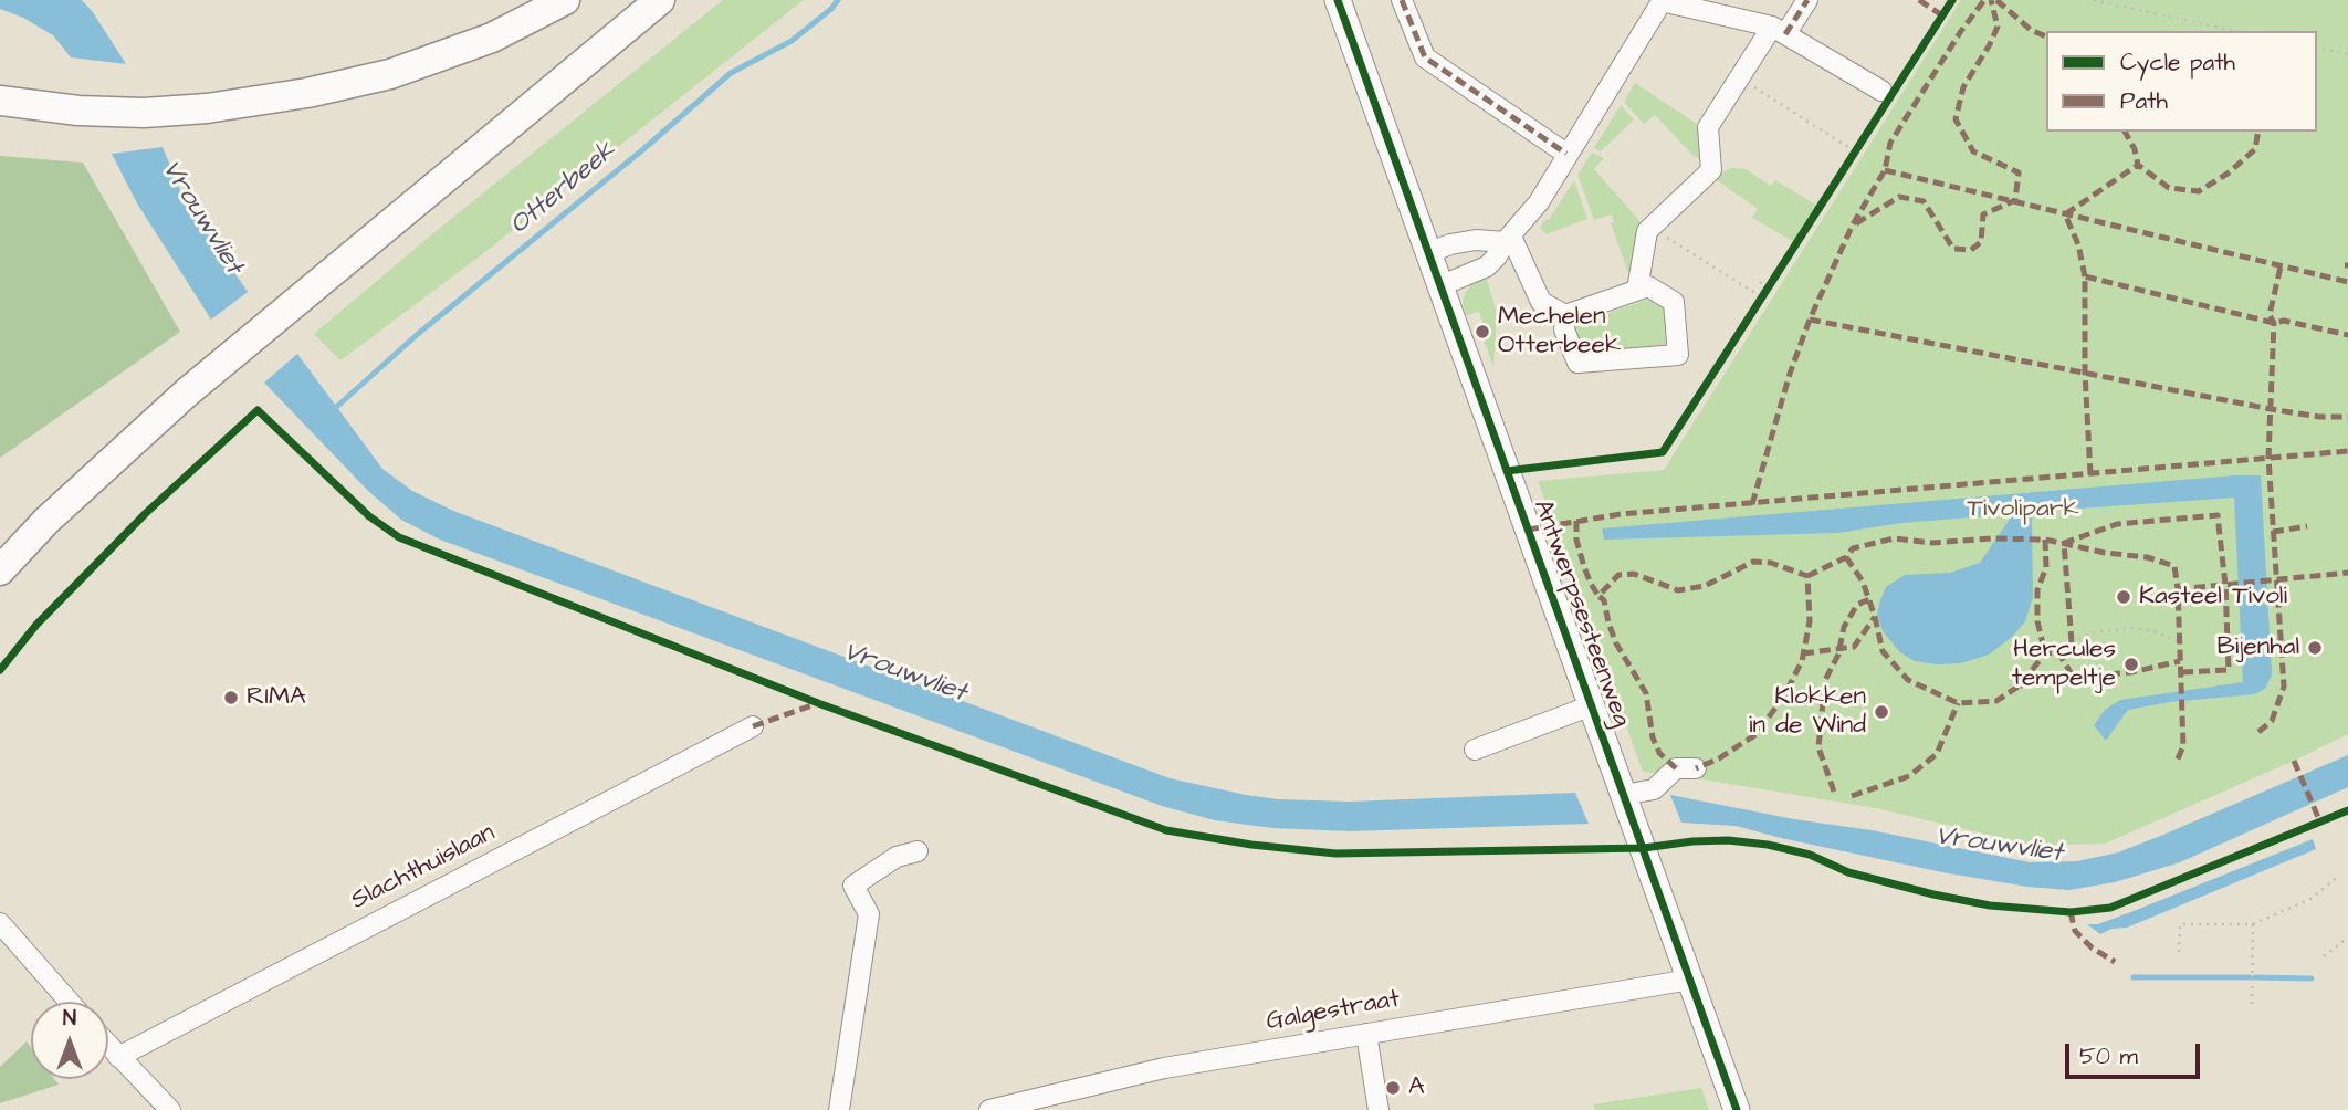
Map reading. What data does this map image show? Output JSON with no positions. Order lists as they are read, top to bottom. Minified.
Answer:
{"streets":{"main road":["Antwerpsesteenweg"],"street":["Slachthuislaan","Galgestraat"]},"crossings":[["Antwerpsesteenweg","Galgestraat"]],"water":["Otterbeek","Vrouwvliet"],"parks":["Tivolipark"],"places":["Mechelen Otterbeek","Kasteel Tivoli","Bijenhal","Hercules tempeltje","RIMA","Klokken in de Wind","A"],"legend":["Cycle path","Path"],"scale_bar":"50 m","north":"top"}
